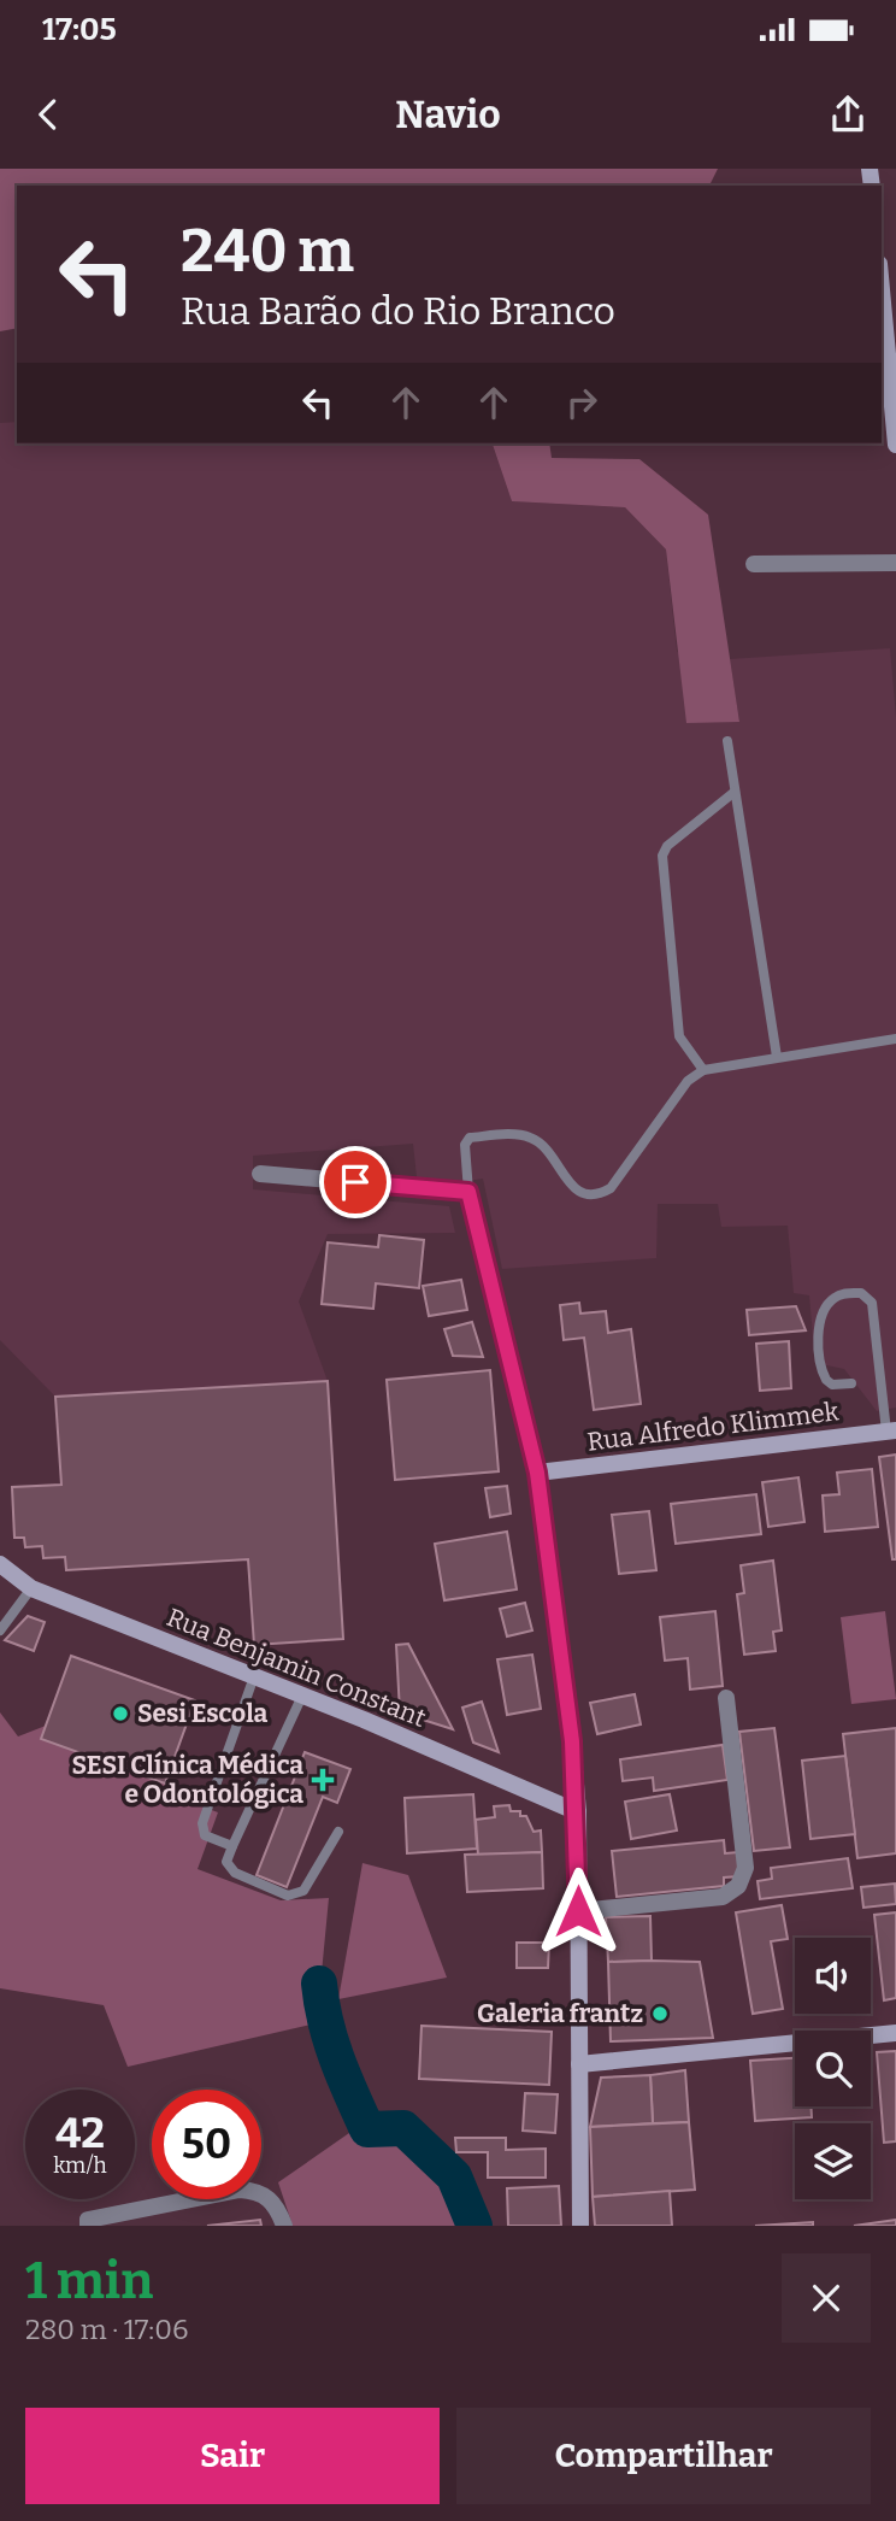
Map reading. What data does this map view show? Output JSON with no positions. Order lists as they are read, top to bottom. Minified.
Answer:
{"streets":{"street":["Rua Alfredo Klimmek","Rua Benjamin Constant"]},"places":{"other":["Sesi Escola","Galeria frantz"],"health":["SESI Clínica Médica e Odontológica"]},"page":{"status":"17:05","header":"Navio","turn":["240 m","Rua Barão do Rio Branco"],"speed":"42 km/h","limit":"50","heading":["1 min","280 m · 17:06"],"buttons":["Sair","Compartilhar"]}}
